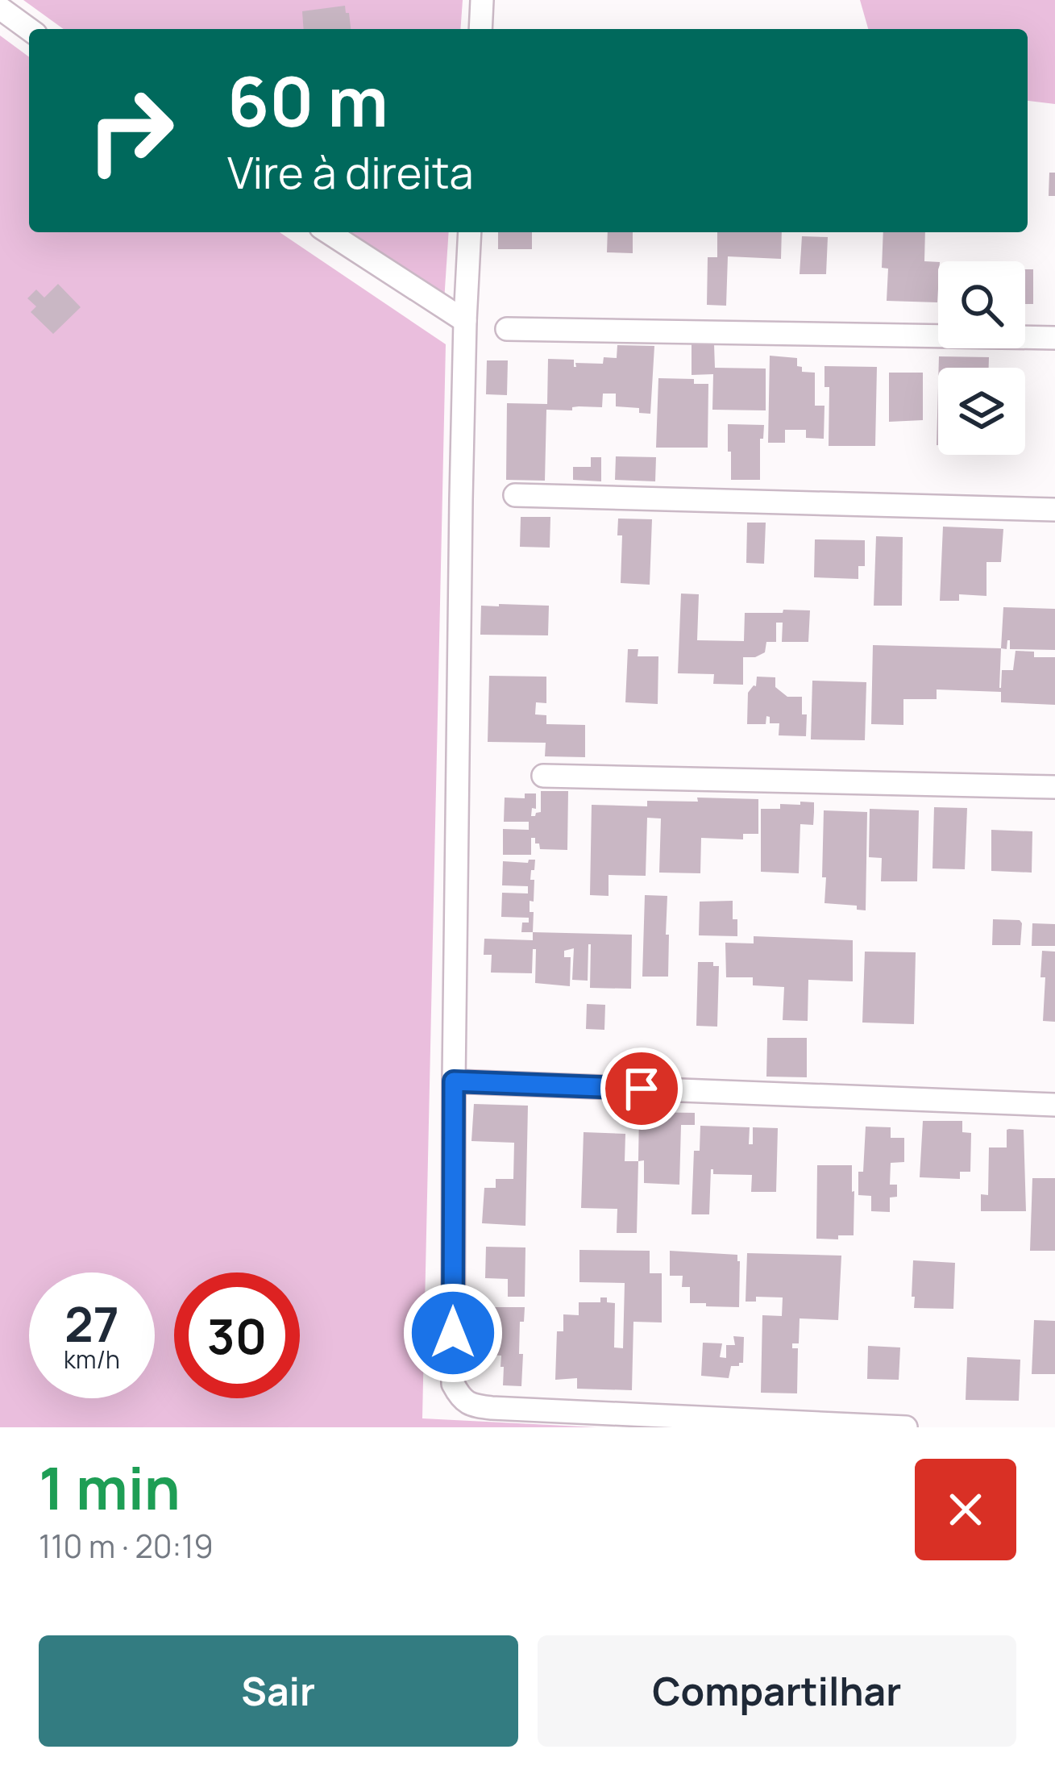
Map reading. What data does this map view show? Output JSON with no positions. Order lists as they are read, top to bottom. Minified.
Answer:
{"page":{"turn":["60 m","Vire à direita"],"speed":"27 km/h","limit":"30","heading":["1 min","110 m · 20:19"],"buttons":["Sair","Compartilhar"]}}
